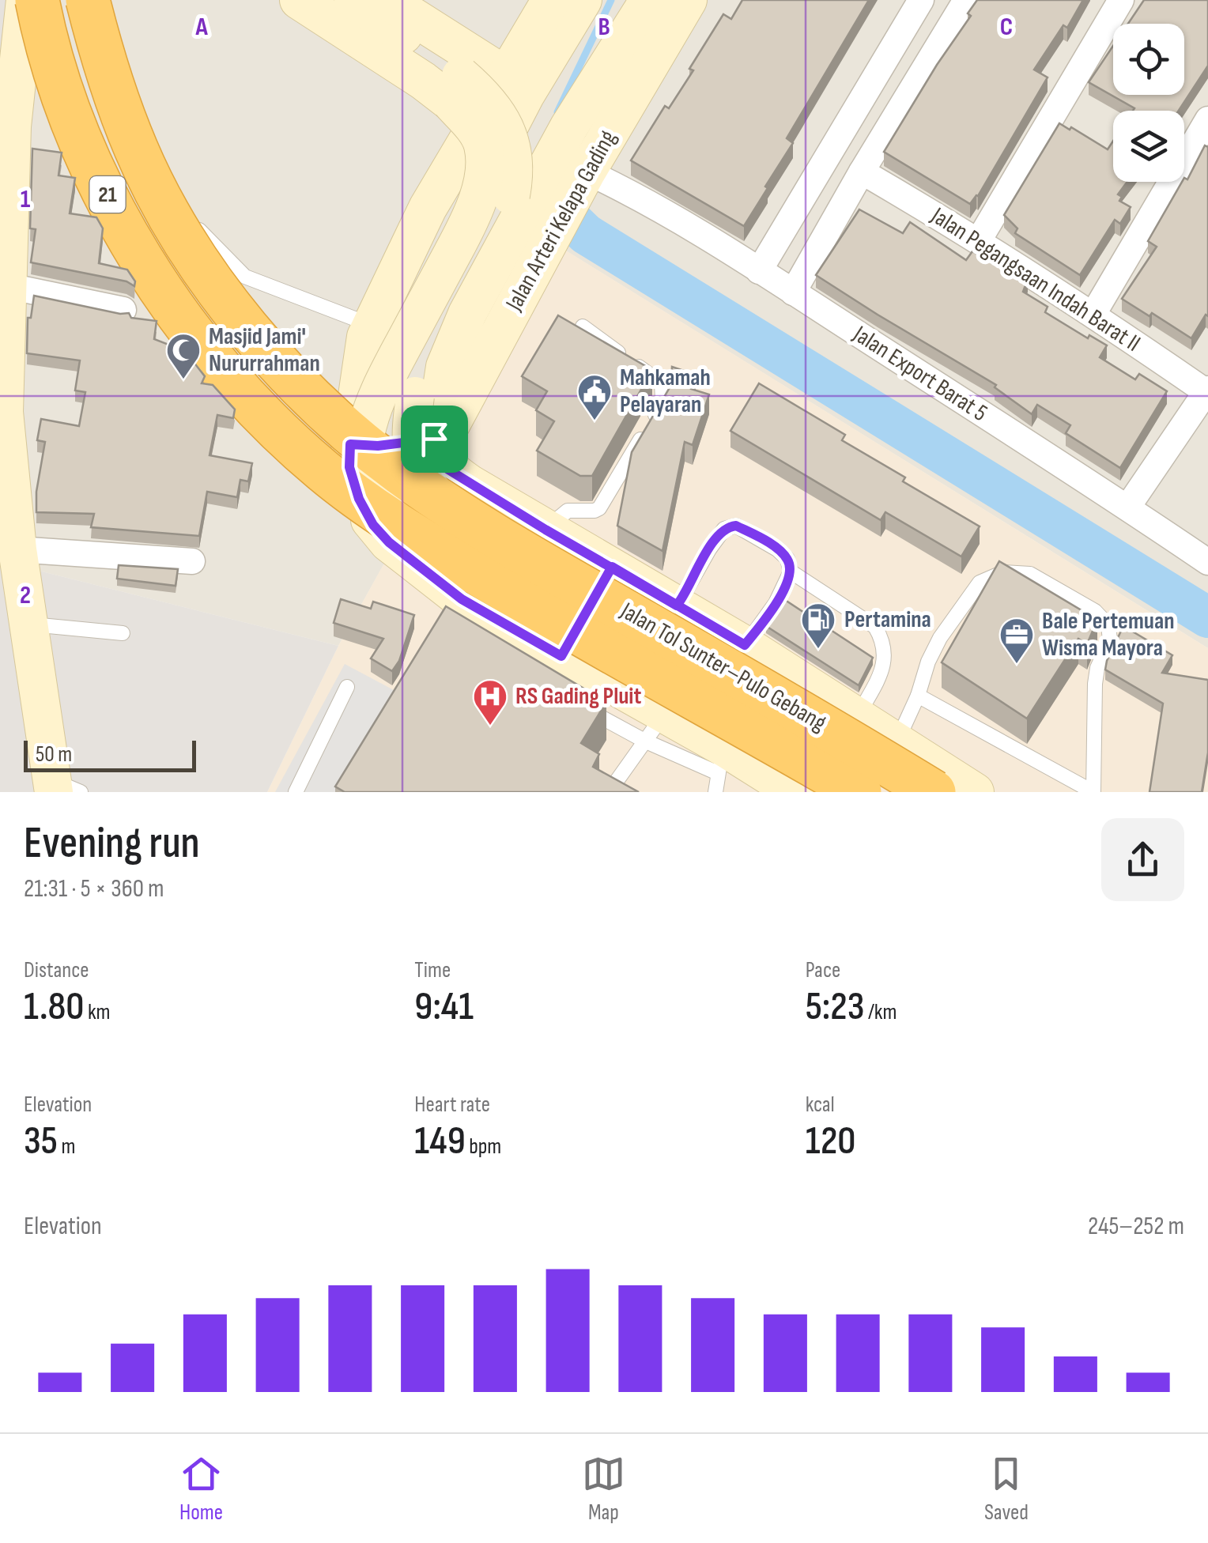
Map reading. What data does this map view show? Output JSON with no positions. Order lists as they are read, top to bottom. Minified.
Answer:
{"streets":{"highway":["21","Jalan Tol Sunter–Pulo Gebang"],"street":["Jalan Arteri Kelapa Gading","Jalan Pegangsaan Indah Barat II","Jalan Export Barat 5"]},"crossings":[["Jalan Arteri Kelapa Gading","Jalan Export Barat 5"]],"places":{"mosque":["Masjid Jami' Nururrahman"],"public building":["Mahkamah Pelayaran"],"fuel station":["Pertamina"],"office":["Bale Pertemuan Wisma Mayora"],"hospital":["RS Gading Pluit"]},"scale_bar":"50 m","page":{"scale":"50 m","heading":["Evening run","21:31 · 5 × 360 m"],"stats":[["Distance","1.80 km"],["Time","9:41"],["Pace","5:23 /km"],["Elevation","35 m"],["Heart rate","149 bpm"],["kcal","120"]],"chart":["Elevation","245–252 m"],"tabs":["Home","Map","Saved"]},"grid":{"columns":["A","B","C"],"rows":["1","2"]}}
